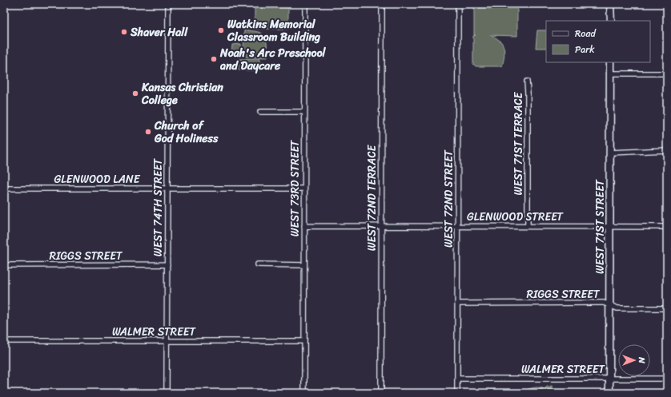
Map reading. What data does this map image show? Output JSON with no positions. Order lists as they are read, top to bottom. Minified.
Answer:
{"streets":{"street":["WEST 71ST TERRACE","GLENWOOD LANE","WEST 73RD STREET","WEST 72ND TERRACE","WEST 72ND STREET","WEST 74TH STREET","GLENWOOD STREET","WEST 71ST STREET","RIGGS STREET","WALMER STREET"]},"crossings":[["WEST 71ST TERRACE","GLENWOOD STREET"],["GLENWOOD LANE","WEST 73RD STREET"],["GLENWOOD LANE","WEST 74TH STREET"],["WEST 73RD STREET","GLENWOOD STREET"],["WEST 73RD STREET","WALMER STREET"],["WEST 72ND TERRACE","GLENWOOD STREET"],["WEST 72ND STREET","GLENWOOD STREET"],["WEST 72ND STREET","RIGGS STREET"],["WEST 72ND STREET","WALMER STREET"],["WEST 74TH STREET","RIGGS STREET"],["WEST 74TH STREET","WALMER STREET"],["GLENWOOD STREET","WEST 71ST STREET"],["WEST 71ST STREET","RIGGS STREET"],["WEST 71ST STREET","WALMER STREET"]],"places":["Watkins Memorial Classroom Building","Shaver Hall","Noah's Arc Preschool and Daycare","Kansas Christian College","Church of God Holiness"],"legend":["Road","Park"],"north":"right"}
